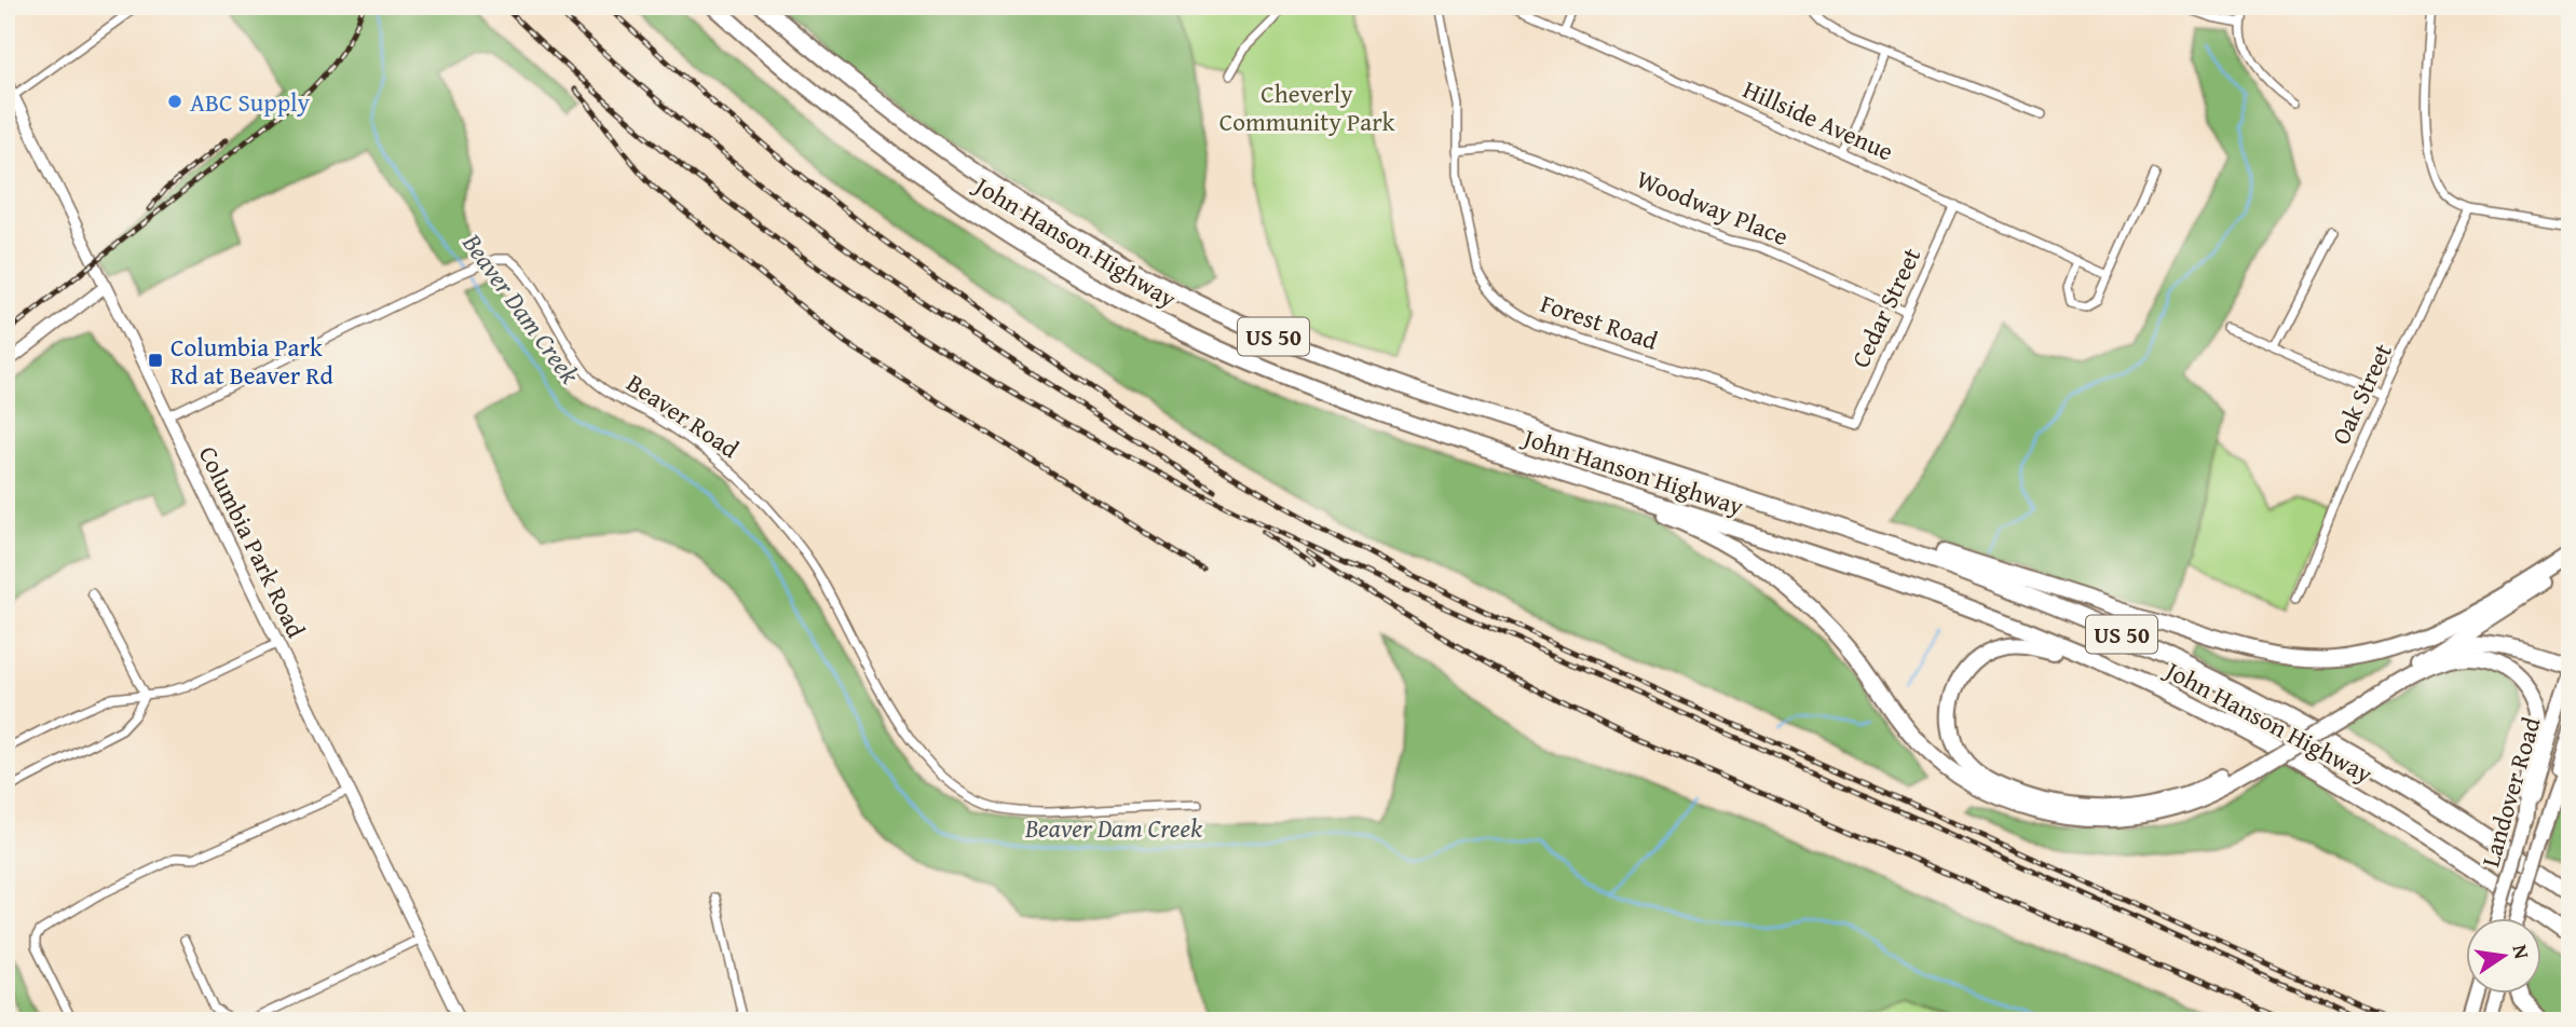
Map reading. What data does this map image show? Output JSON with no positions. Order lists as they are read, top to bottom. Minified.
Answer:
{"streets":{"highway":["John Hanson Highway","US 50"],"main road":["Landover Road"],"street":["Hillside Avenue","Woodway Place","Cedar Street","Forest Road","Oak Street","Beaver Road","Columbia Park Road"]},"crossings":[["Hillside Avenue","Cedar Street"],["Woodway Place","Cedar Street"],["Woodway Place","Forest Road"],["Cedar Street","Forest Road"],["Beaver Road","Columbia Park Road"]],"water":["Beaver Dam Creek"],"parks":["Cheverly Community Park"],"places":{"other":["ABC Supply"],"transit":["Columbia Park Rd at Beaver Rd"]},"north":"right"}
